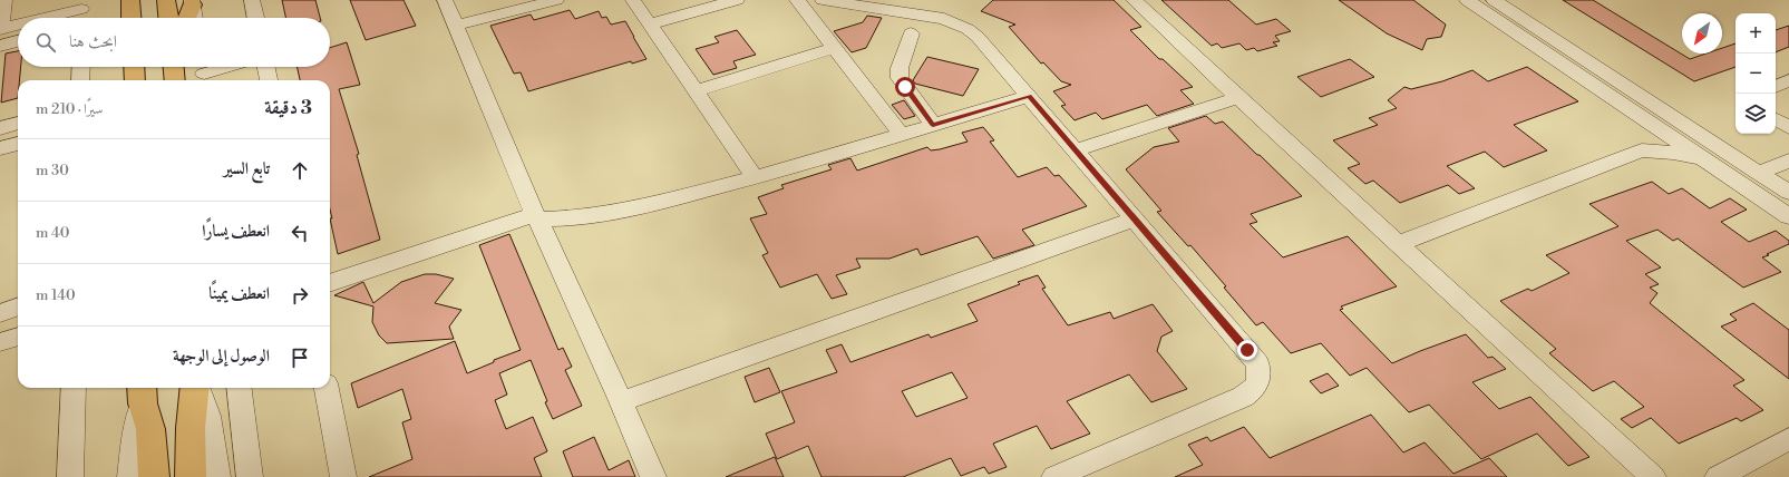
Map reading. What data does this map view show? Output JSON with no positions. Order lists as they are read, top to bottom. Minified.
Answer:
{"north":"bottom left","page":{"map_buttons":["+","−"],"search":"ابحث هنا","heading":["3 دقيقة","سيرًا · 210 m"],"list":[["تابع السير","30 m"],["انعطف يسارًا","40 m"],["انعطف يمينًا","140 m"],"الوصول إلى الوجهة"]}}
